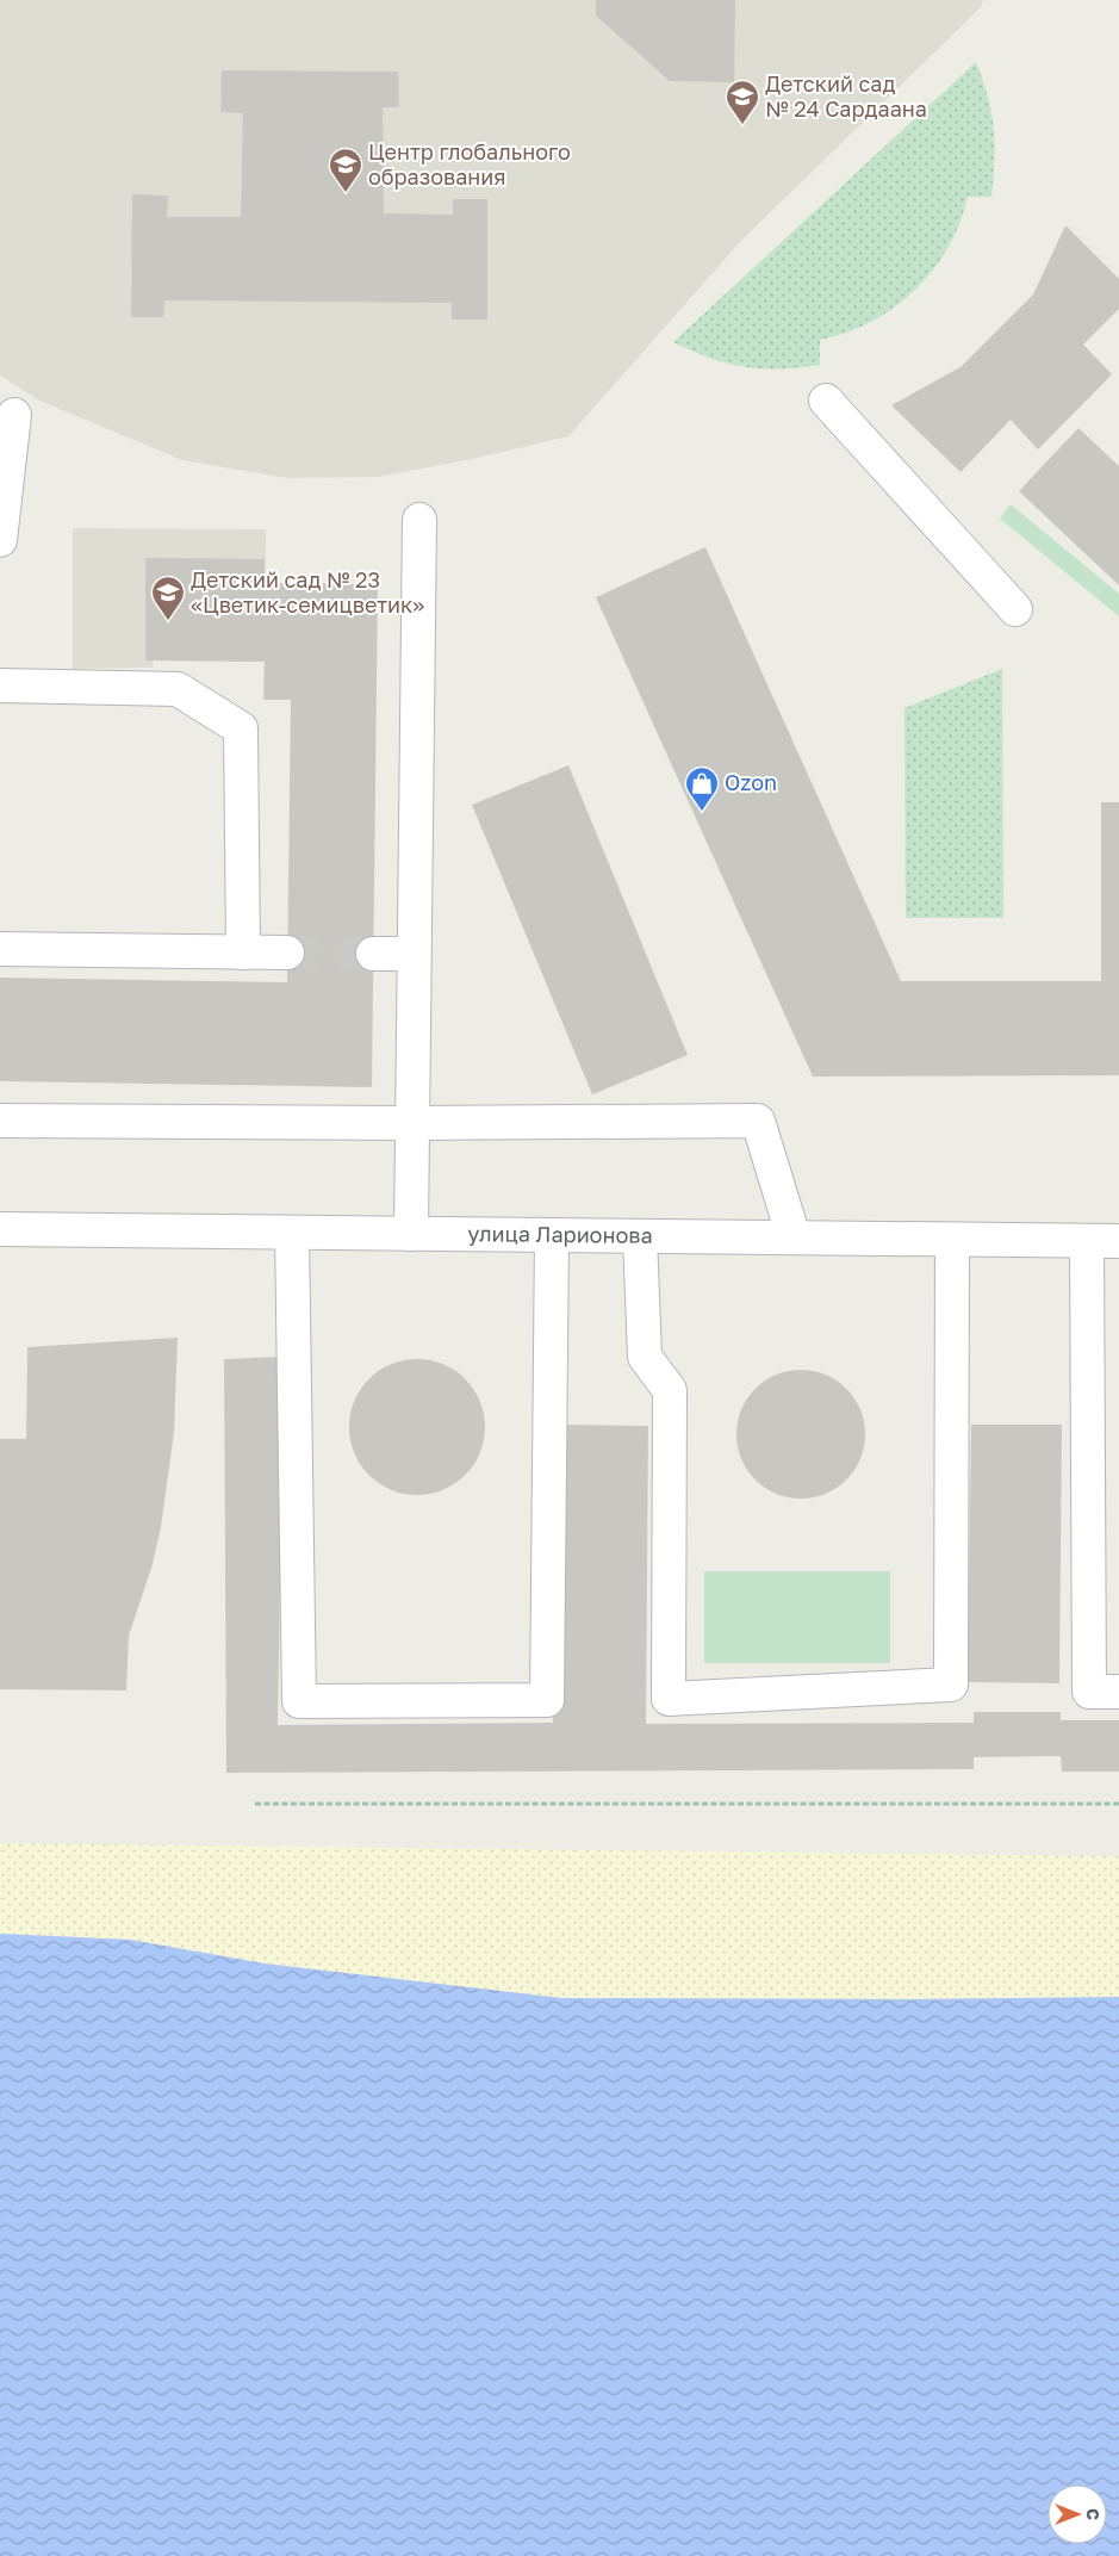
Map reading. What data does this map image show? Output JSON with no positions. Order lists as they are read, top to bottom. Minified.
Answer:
{"streets":{"street":["улица Ларионова"]},"places":{"school or university":["Детский сад № 24 Сардаана","Центр глобального образования","Детский сад № 23 «Цветик-семицветик»"],"shop":["Ozon"]},"north":"right"}
